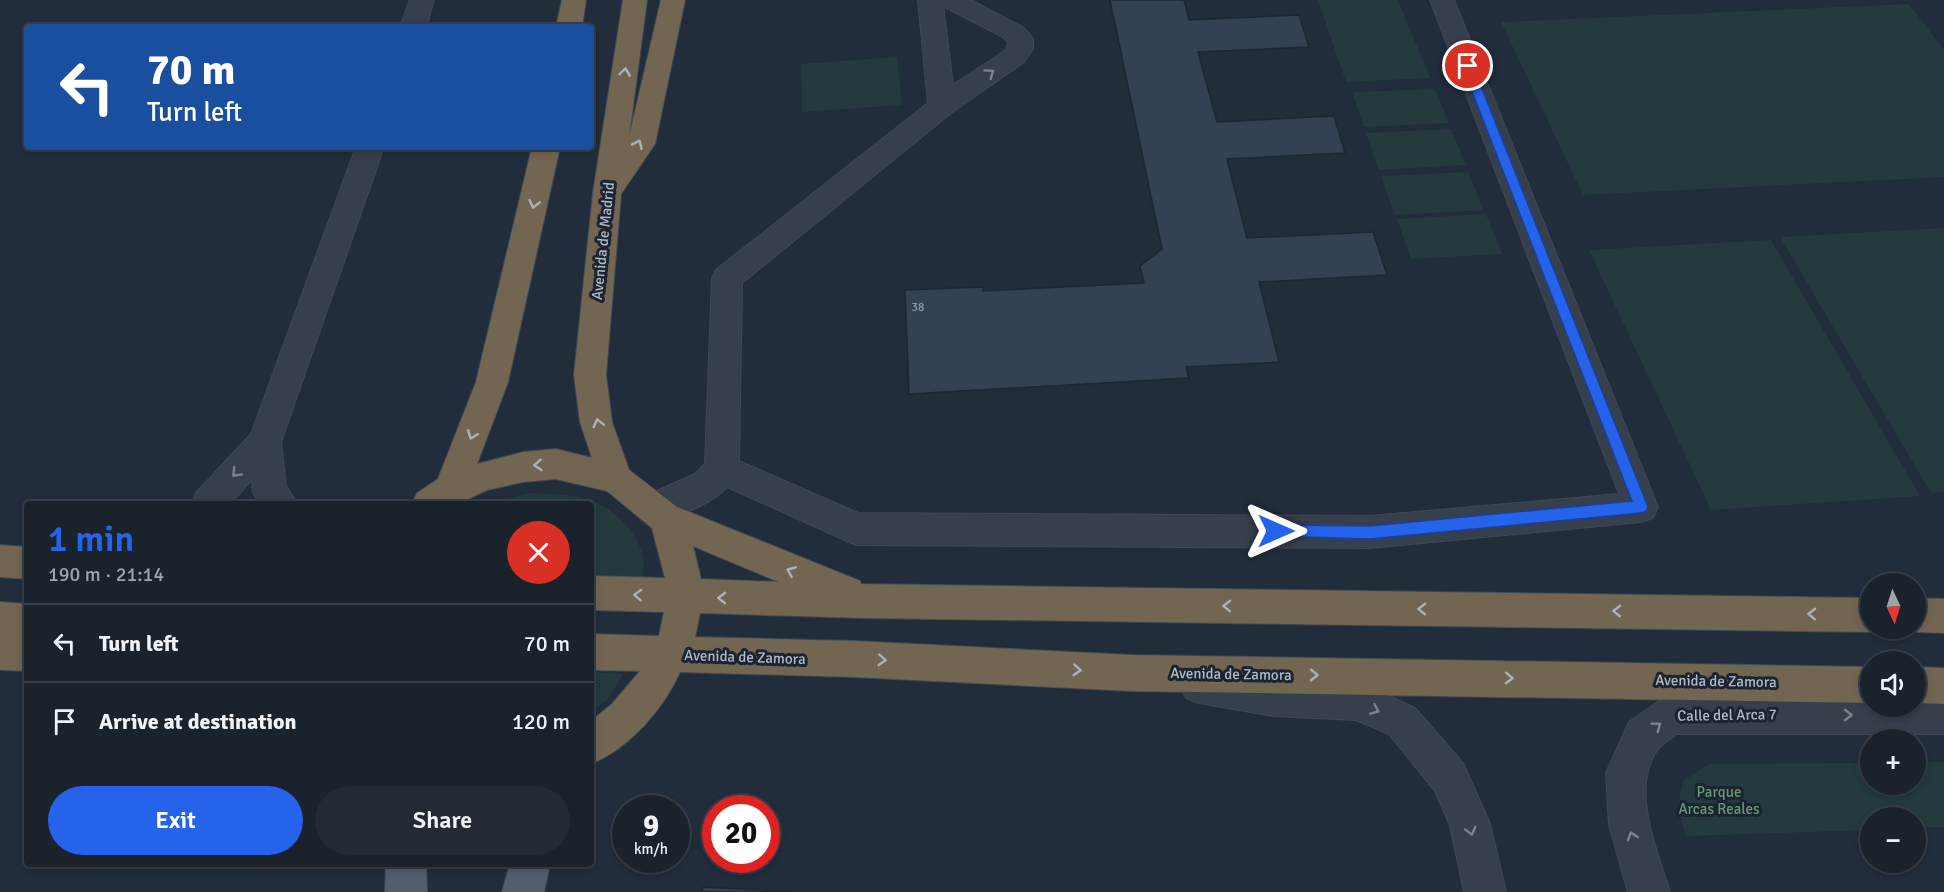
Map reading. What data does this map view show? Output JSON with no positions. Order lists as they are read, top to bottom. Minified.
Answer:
{"streets":{"highway":["Avenida de Madrid","Avenida de Zamora"],"street":["Calle del Arca 7"]},"parks":["Parque Arcas Reales"],"house_numbers":["38"],"north":"bottom","page":{"turn":["70 m","Turn left"],"heading":["1 min","190 m · 21:14"],"map_buttons":["+","−"],"list":[{"name":"Turn left","value":"70 m"},{"name":"Arrive at destination","value":"120 m"}],"buttons":["Exit","Share"],"speed":"9 km/h","limit":"20"}}
